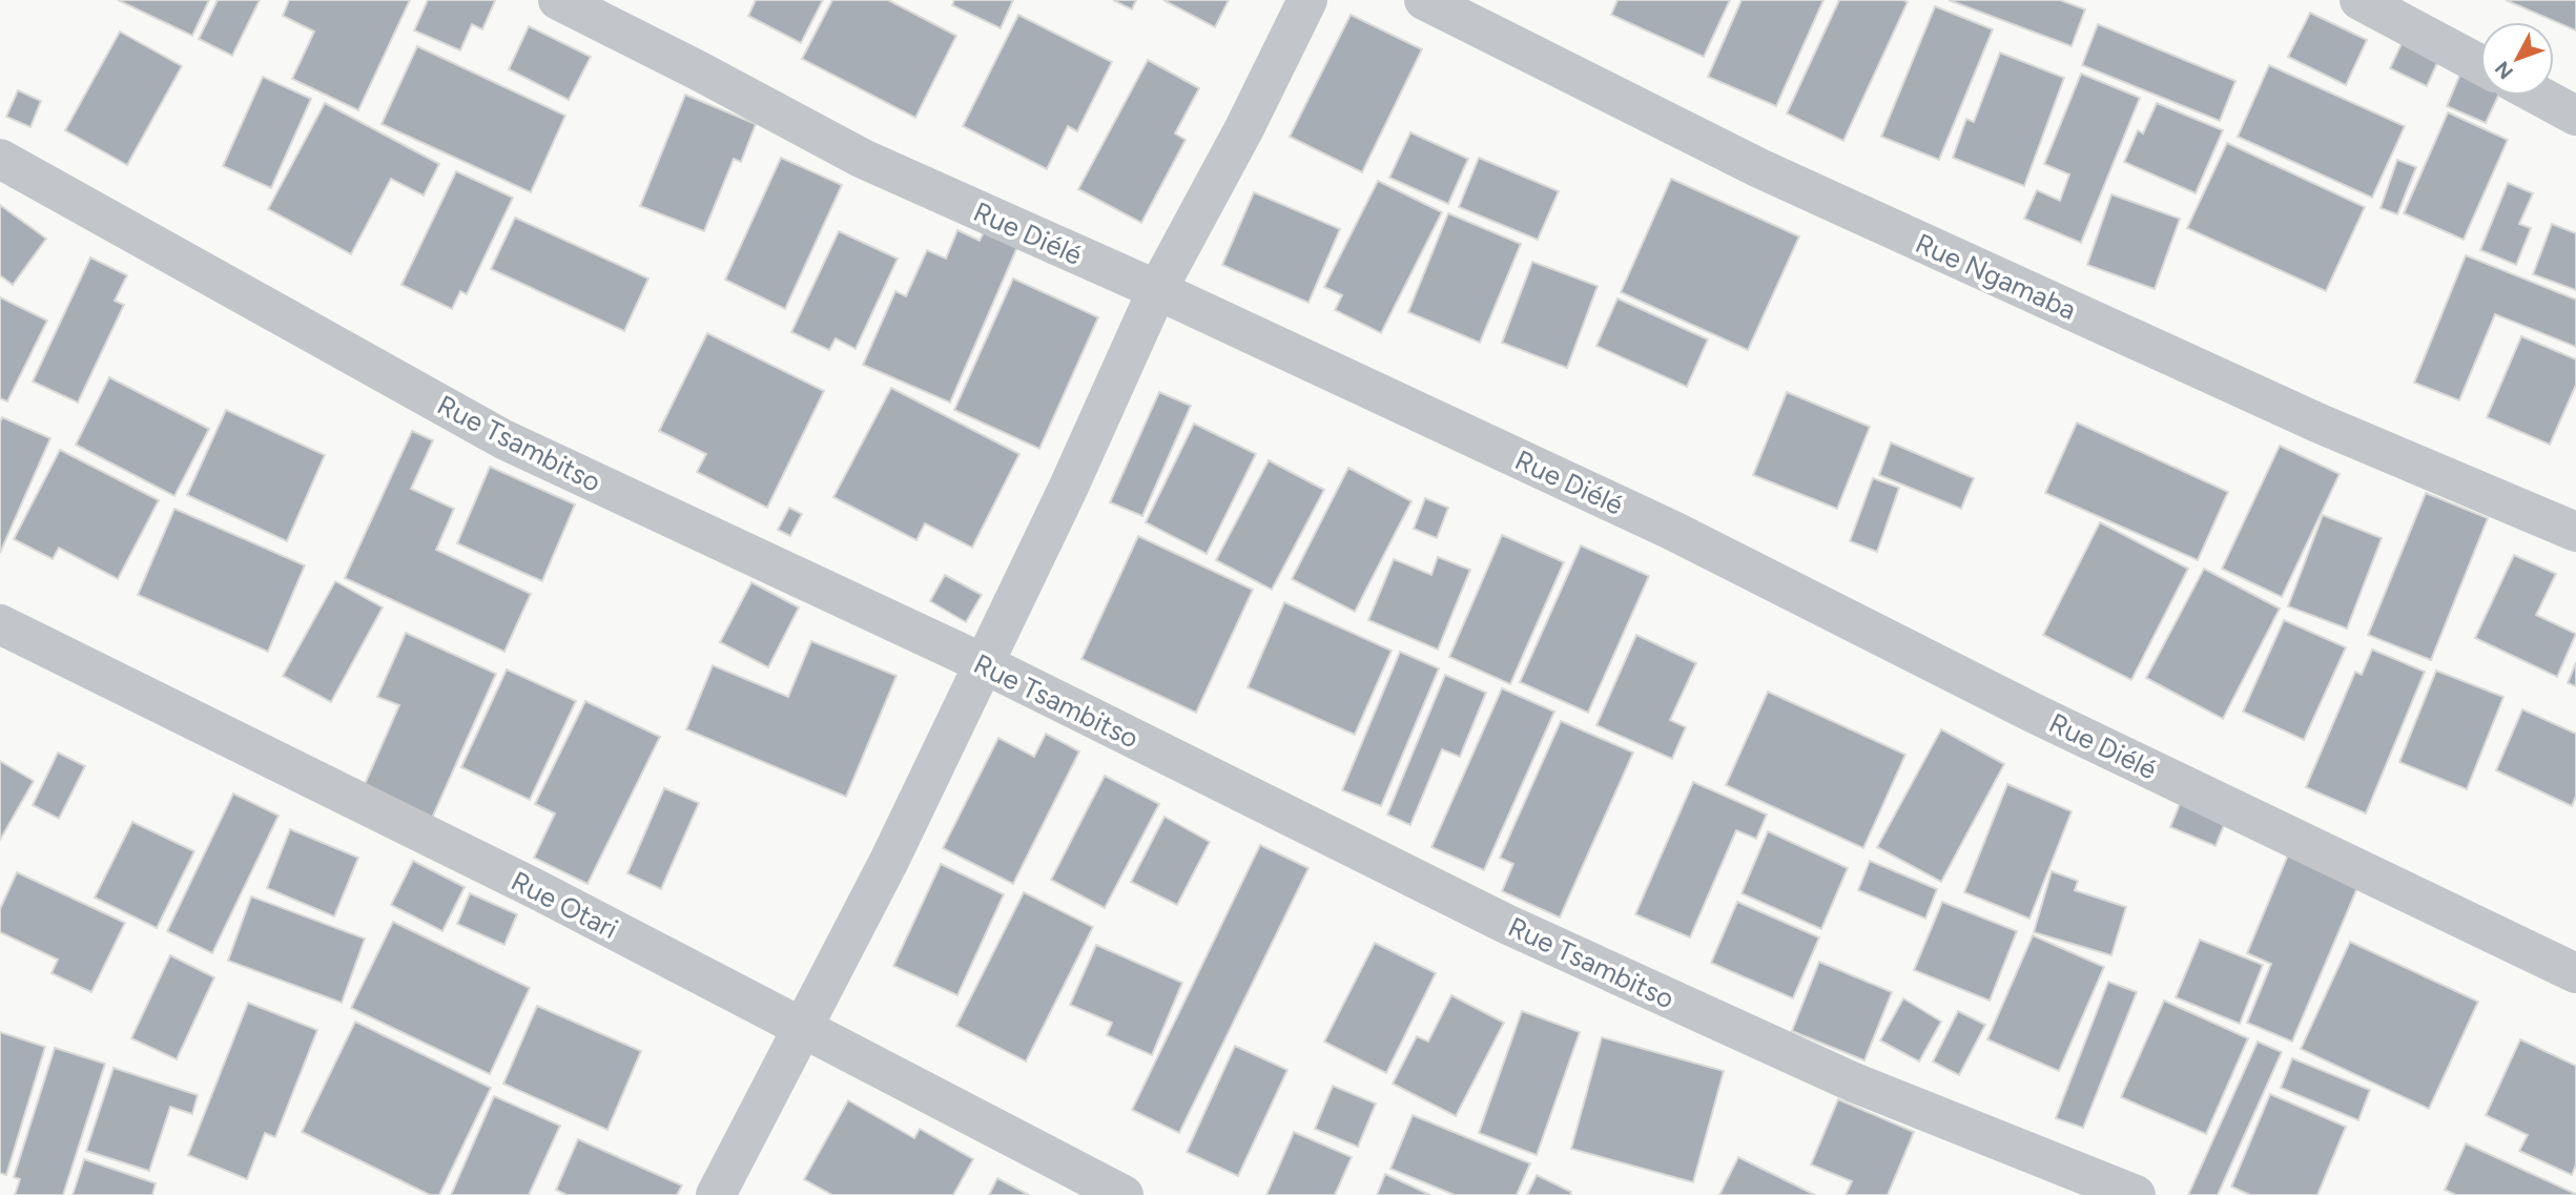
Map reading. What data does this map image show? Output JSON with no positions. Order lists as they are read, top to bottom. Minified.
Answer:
{"streets":{"street":["Rue Diélé","Rue Ngamaba","Rue Tsambitso","Rue Otari"]},"north":"bottom left"}
